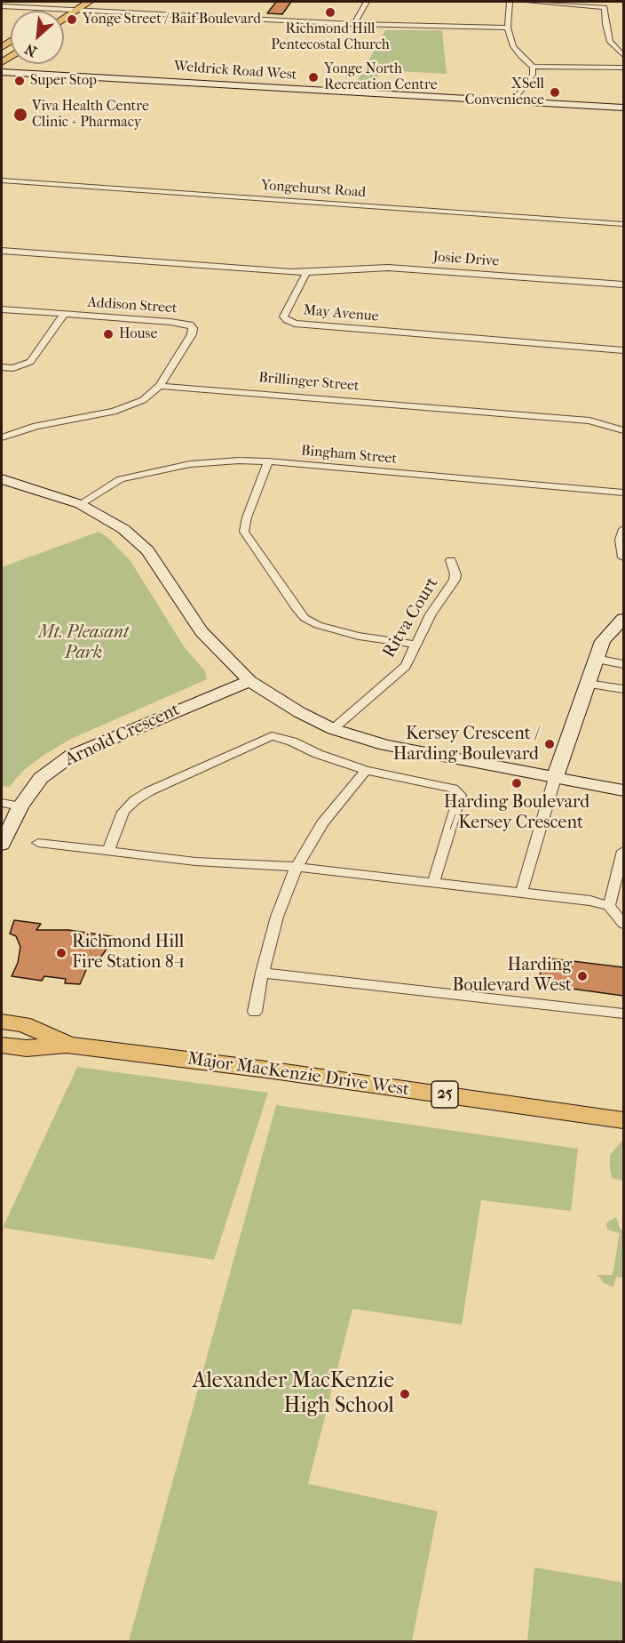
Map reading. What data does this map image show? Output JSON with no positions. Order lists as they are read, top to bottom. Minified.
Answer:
{"streets":{"main road":["Major MacKenzie Drive West","25"],"street":["Weldrick Road West","Yongehurst Road","Josie Drive","Addison Street","May Avenue","Brillinger Street","Bingham Street","Ritva Court","Arnold Crescent"]},"crossings":[["Josie Drive","May Avenue"],["Addison Street","Brillinger Street"]],"parks":["Mt. Pleasant Park"],"places":["Richmond Hill Pentecostal Church","Yonge Street / Baif Boulevard","Yonge North Recreation Centre","Super Stop","XSell Convenience","Viva Health Centre Clinic + Pharmacy","House","Kersey Crescent / Harding Boulevard","Harding Boulevard / Kersey Crescent","Richmond Hill Fire Station 8-1","Harding Boulevard West","Alexander MacKenzie High School"],"north":"bottom left"}
